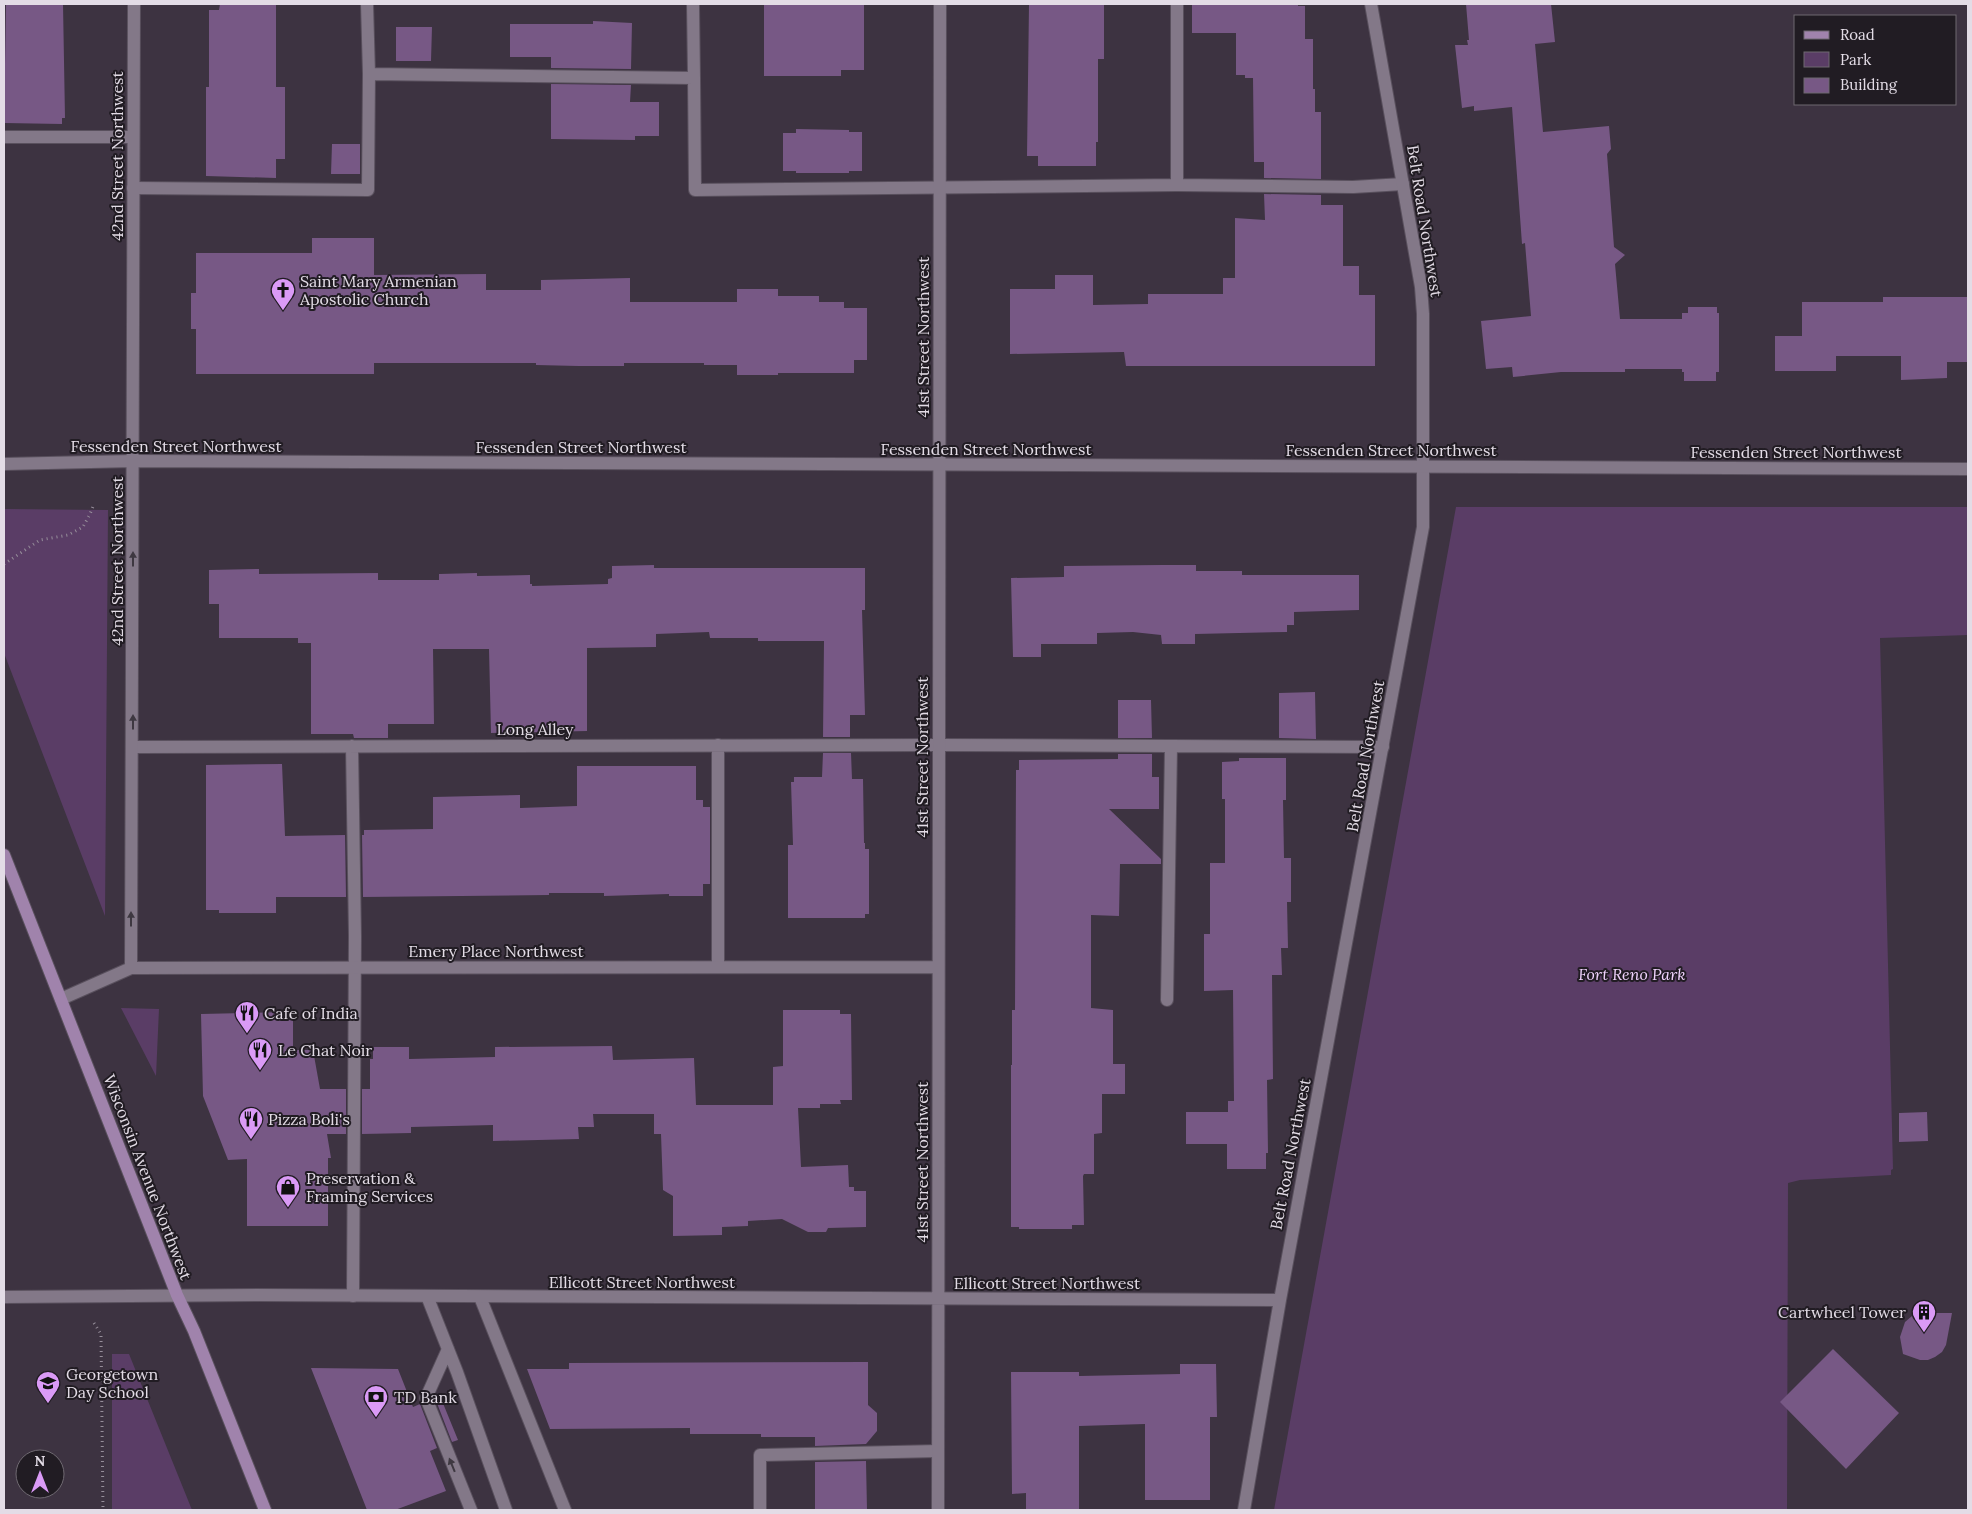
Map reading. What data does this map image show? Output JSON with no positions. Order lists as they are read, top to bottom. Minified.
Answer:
{"streets":{"main road":["Wisconsin Avenue Northwest"],"street":["42nd Street Northwest","Belt Road Northwest","41st Street Northwest","Fessenden Street Northwest","Long Alley","Emery Place Northwest","Ellicott Street Northwest"]},"crossings":[["42nd Street Northwest","Fessenden Street Northwest"],["42nd Street Northwest","Long Alley"],["42nd Street Northwest","Emery Place Northwest"],["Belt Road Northwest","Fessenden Street Northwest"],["Belt Road Northwest","Long Alley"],["Belt Road Northwest","Ellicott Street Northwest"],["41st Street Northwest","Fessenden Street Northwest"],["41st Street Northwest","Long Alley"],["41st Street Northwest","Emery Place Northwest"],["41st Street Northwest","Ellicott Street Northwest"],["Emery Place Northwest","Wisconsin Avenue Northwest"],["Wisconsin Avenue Northwest","Ellicott Street Northwest"]],"one_way":["42nd Street Northwest"],"parks":["Fort Reno Park"],"places":{"church":["Saint Mary Armenian Apostolic Church"],"restaurant":["Cafe of India","Le Chat Noir","Pizza Boli's"],"shop":["Preservation & Framing Services"],"building":["Cartwheel Tower"],"school or university":["Georgetown Day School"],"bank":["TD Bank"]},"legend":["Road","Park","Building"],"north":"top"}
